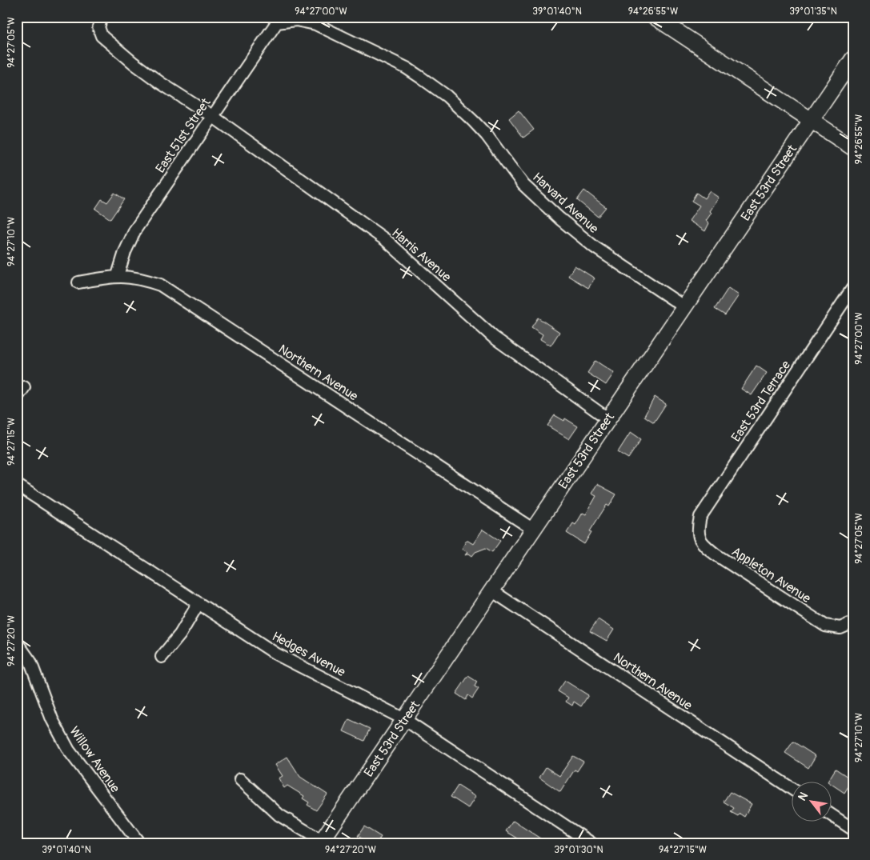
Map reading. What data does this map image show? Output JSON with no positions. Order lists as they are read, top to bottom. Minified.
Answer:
{"streets":{"street":["East 51st Street","East 53rd Street","Harvard Avenue","Harris Avenue","Northern Avenue","East 53rd Terrace","Appleton Avenue","Hedges Avenue","Willow Avenue"]},"crossings":[["East 51st Street","Harvard Avenue"],["East 51st Street","Harris Avenue"],["East 51st Street","Northern Avenue"],["East 53rd Street","Harvard Avenue"],["East 53rd Street","Harris Avenue"],["East 53rd Street","Northern Avenue"],["East 53rd Street","Hedges Avenue"],["East 53rd Terrace","Appleton Avenue"]],"north":"top left","coordinates":["94°27'00\"W","39°01'40\"N","94°26'55\"W","39°01'35\"N","94°27'05\"W","94°27'10\"W","94°27'15\"W","94°27'20\"W","39°01'30\"N"]}
